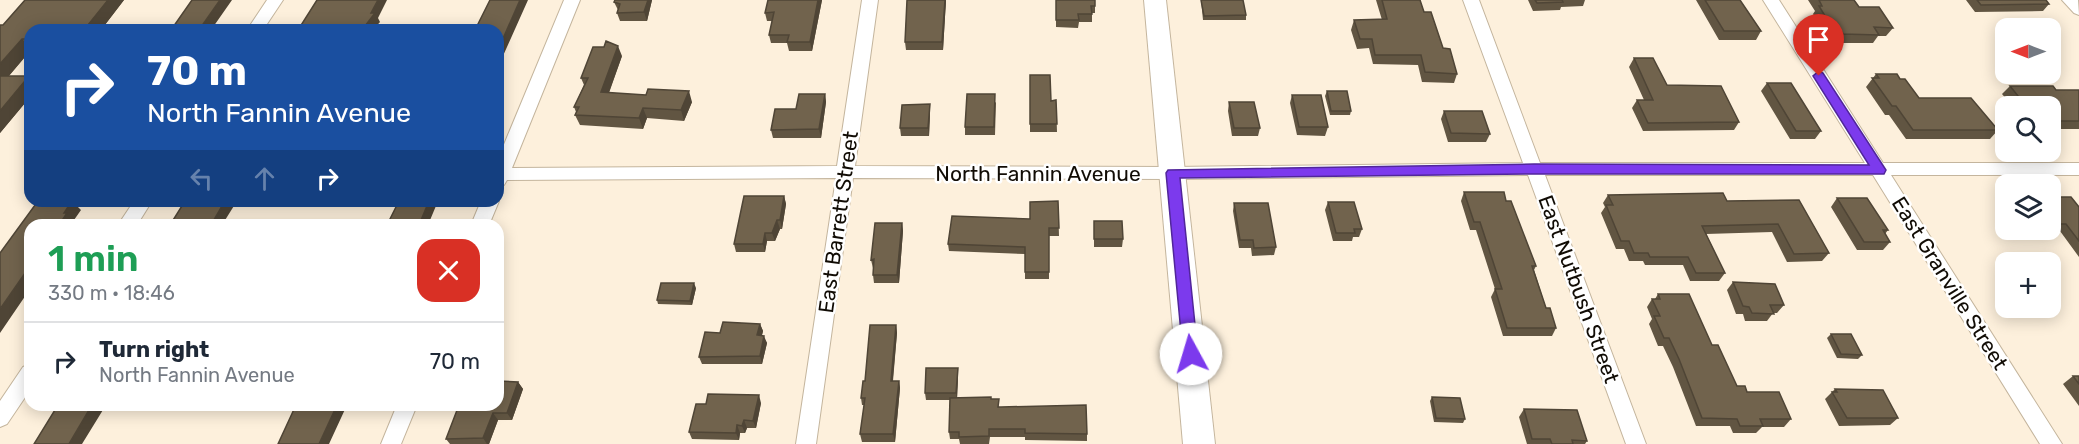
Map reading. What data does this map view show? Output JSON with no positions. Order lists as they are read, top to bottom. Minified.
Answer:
{"streets":{"street":["North Fannin Avenue","East Barrett Street","East Granville Street","East Nutbush Street"]},"crossings":[["North Fannin Avenue","East Barrett Street"],["North Fannin Avenue","East Granville Street"],["North Fannin Avenue","East Nutbush Street"]],"north":"left","page":{"map_buttons":"+","turn":["70 m","North Fannin Avenue"],"heading":["1 min","330 m · 18:46"],"list":[{"name":"Turn right","note":"North Fannin Avenue","value":"70 m"}]}}
